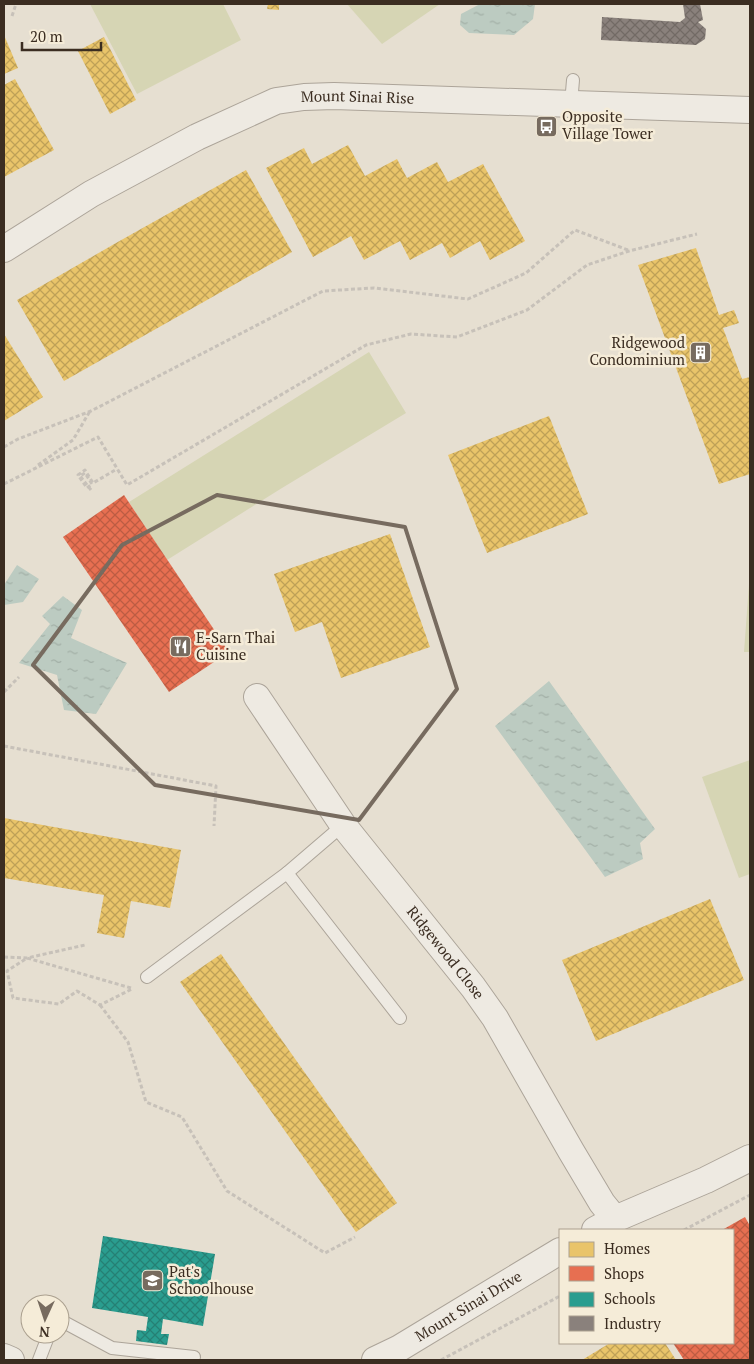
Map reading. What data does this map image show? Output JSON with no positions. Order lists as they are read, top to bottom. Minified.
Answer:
{"streets":{"street":["Mount Sinai Rise","Ridgewood Close","Mount Sinai Drive"]},"places":{"bus stop":["Opposite Village Tower"],"building":["Ridgewood Condominium"],"restaurant":["E-Sarn Thai Cuisine"],"school or university":["Pat's Schoolhouse"]},"legend":["Homes","Shops","Schools","Industry"],"scale_bar":"20 m","north":"bottom"}
